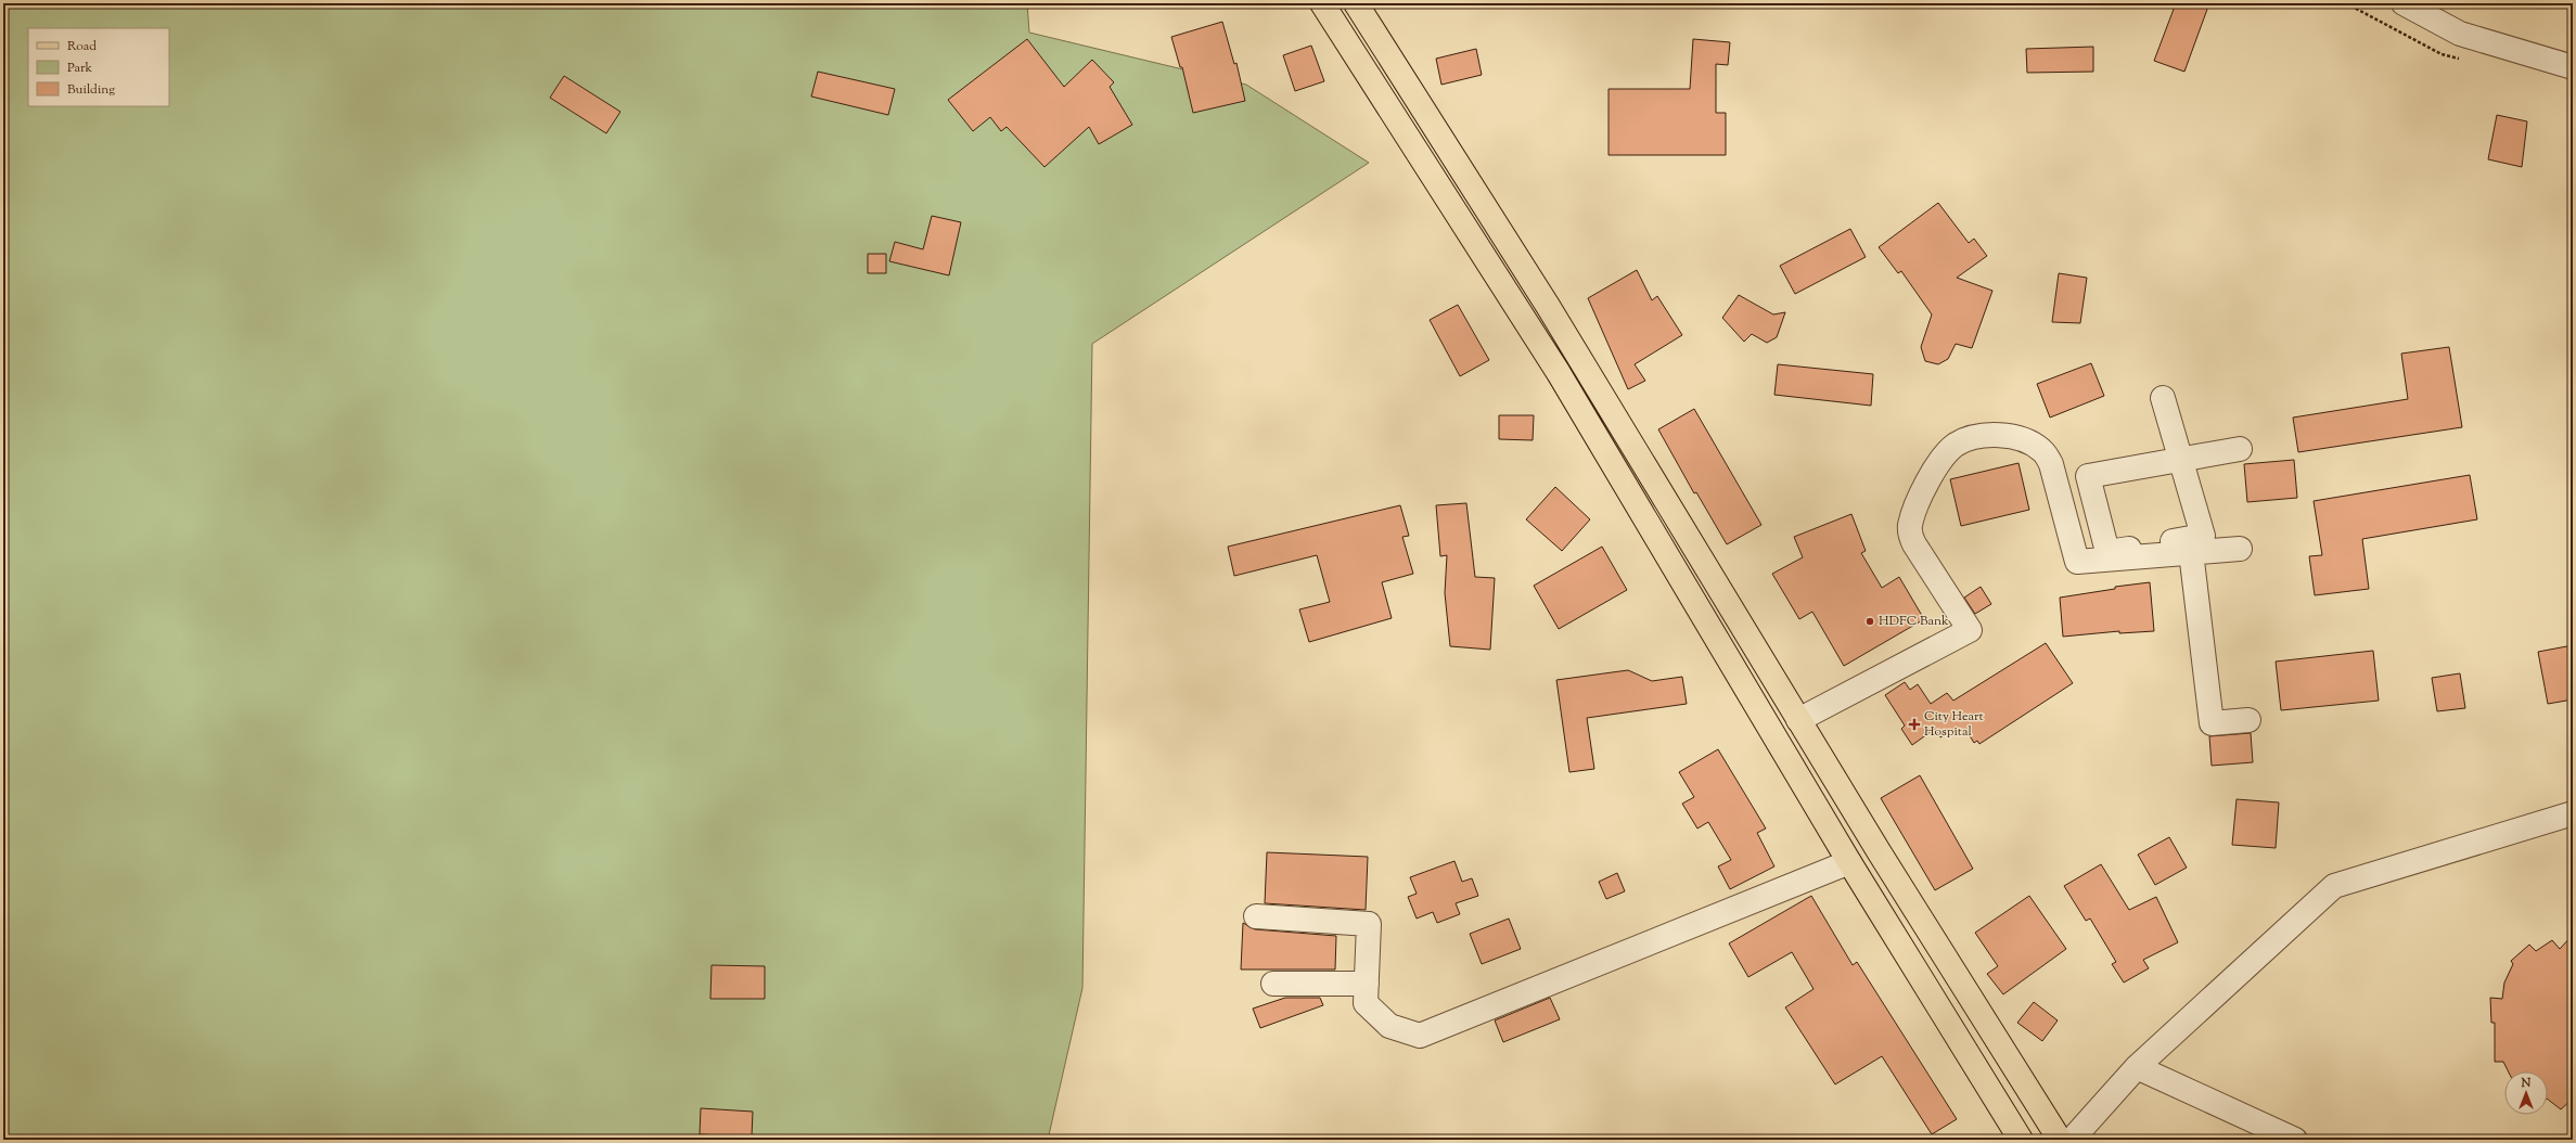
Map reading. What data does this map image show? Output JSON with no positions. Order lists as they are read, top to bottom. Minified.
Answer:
{"places":{"other":["HDFC Bank"],"health":["City Heart Hospital"]},"legend":["Road","Park","Building"],"north":"top"}
